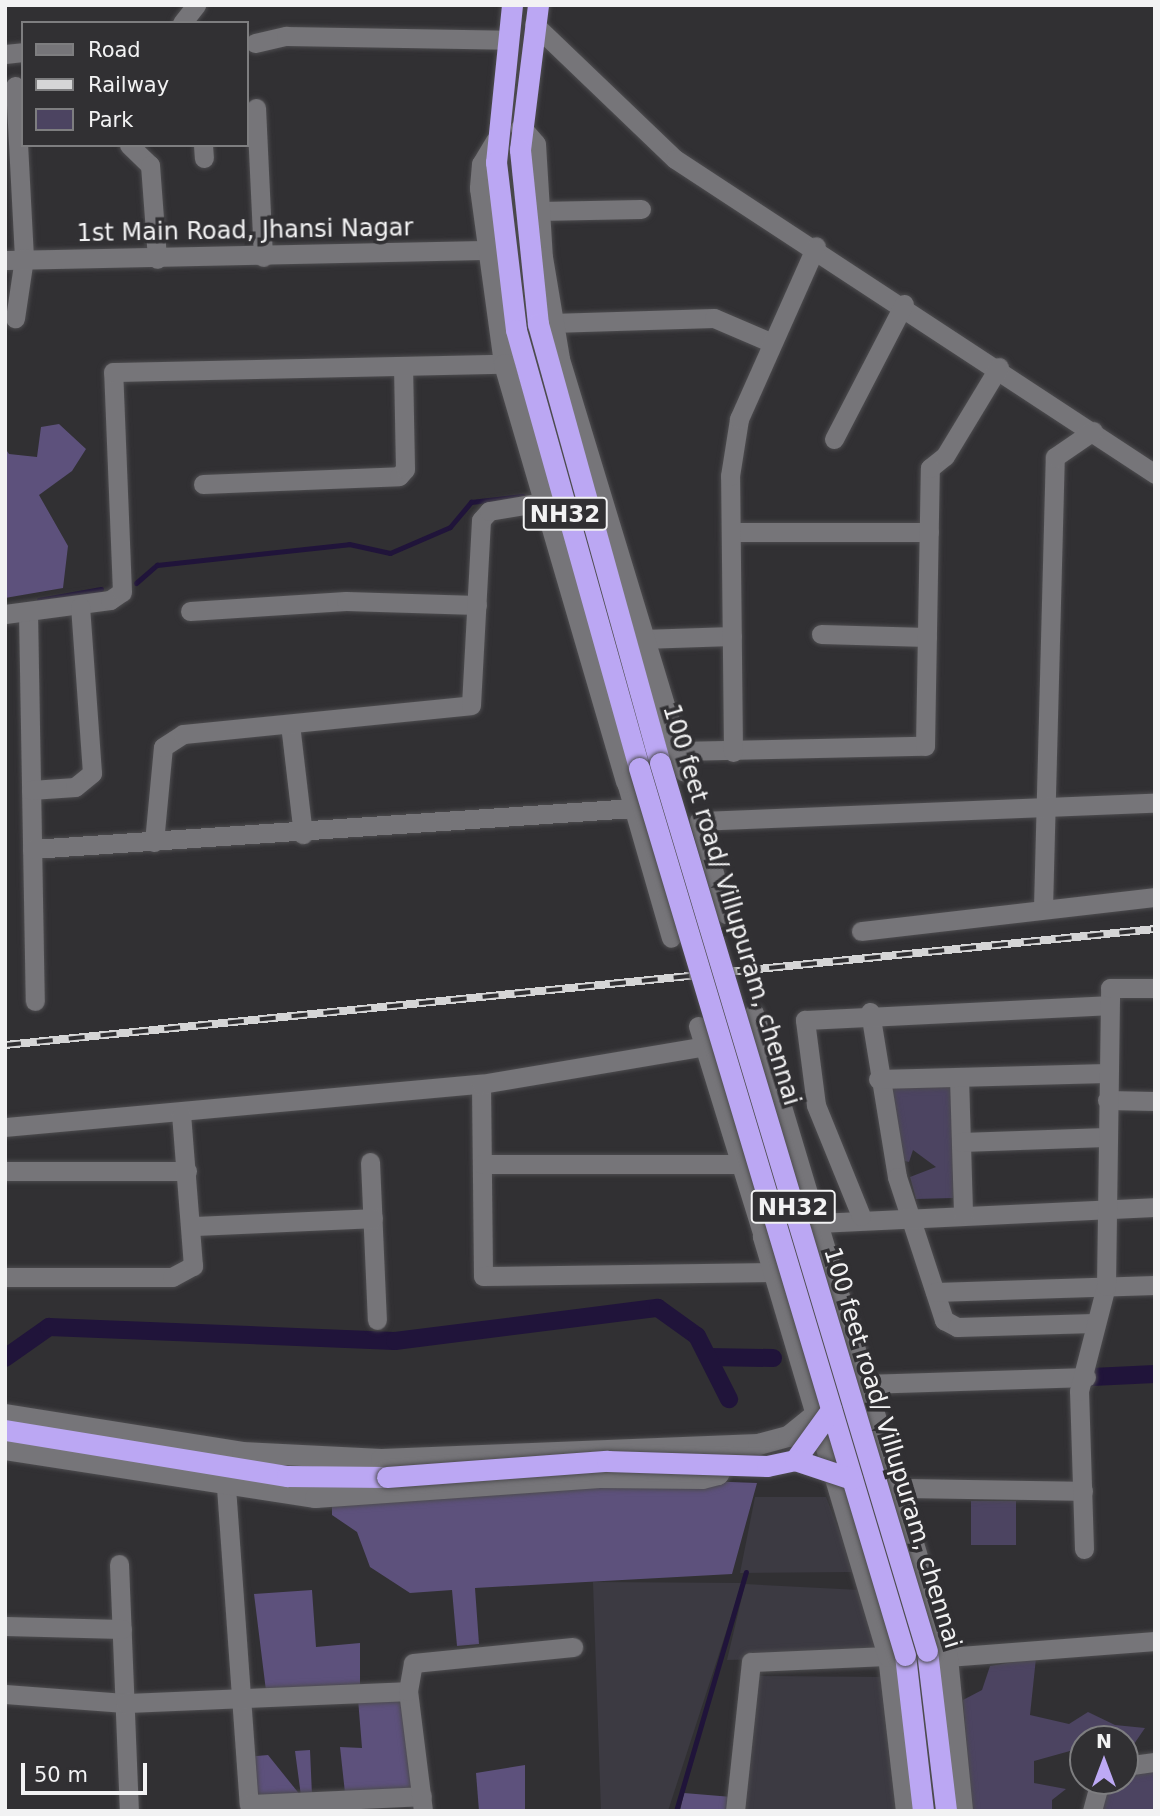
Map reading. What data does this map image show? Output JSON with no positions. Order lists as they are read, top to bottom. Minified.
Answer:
{"streets":{"highway":["NH32","100 feet road/ Villupuram, chennai"],"street":["1st Main Road, Jhansi Nagar"]},"legend":["Road","Railway","Park"],"scale_bar":"50 m","north":"top"}
